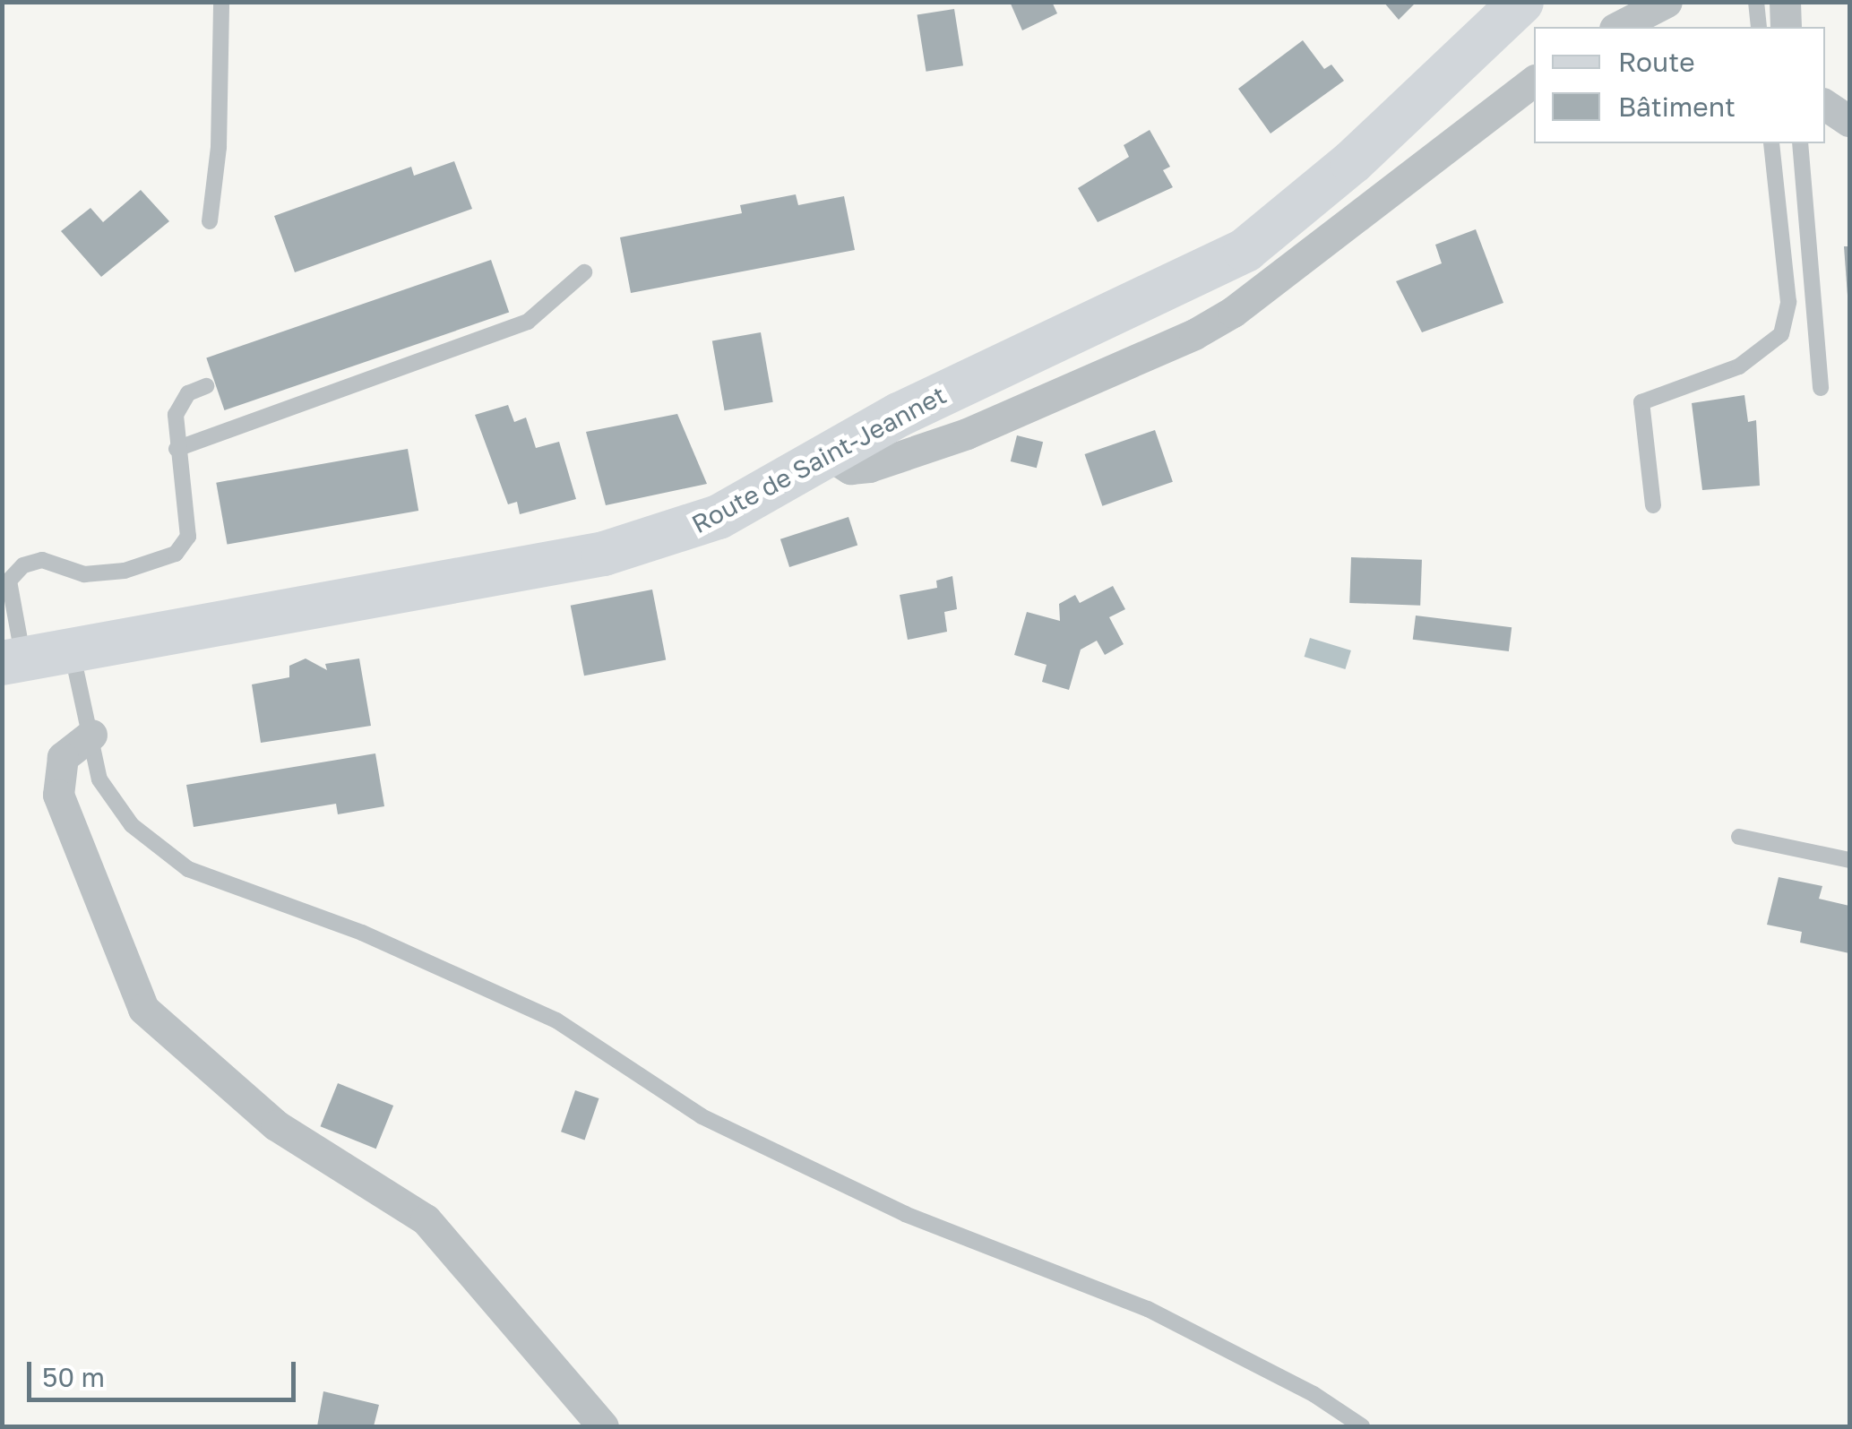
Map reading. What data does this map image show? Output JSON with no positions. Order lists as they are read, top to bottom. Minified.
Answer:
{"streets":{"main road":["Route de Saint-Jeannet"]},"legend":["Route","Bâtiment"],"scale_bar":"50 m"}
